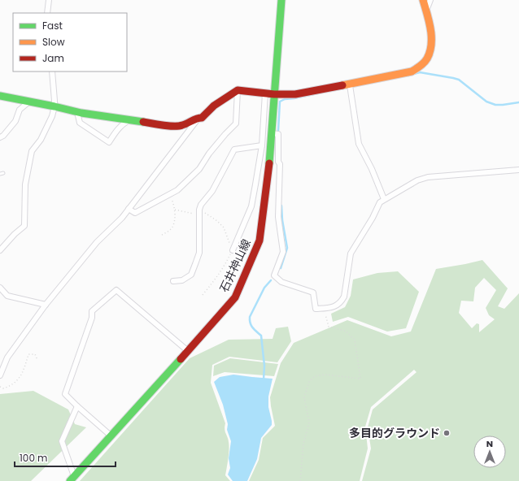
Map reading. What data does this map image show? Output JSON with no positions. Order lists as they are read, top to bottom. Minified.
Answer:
{"streets":{"main road":["石井神山線"]},"places":["多目的グラウンド"],"legend":["Fast","Slow","Jam"],"scale_bar":"100 m","north":"top"}
